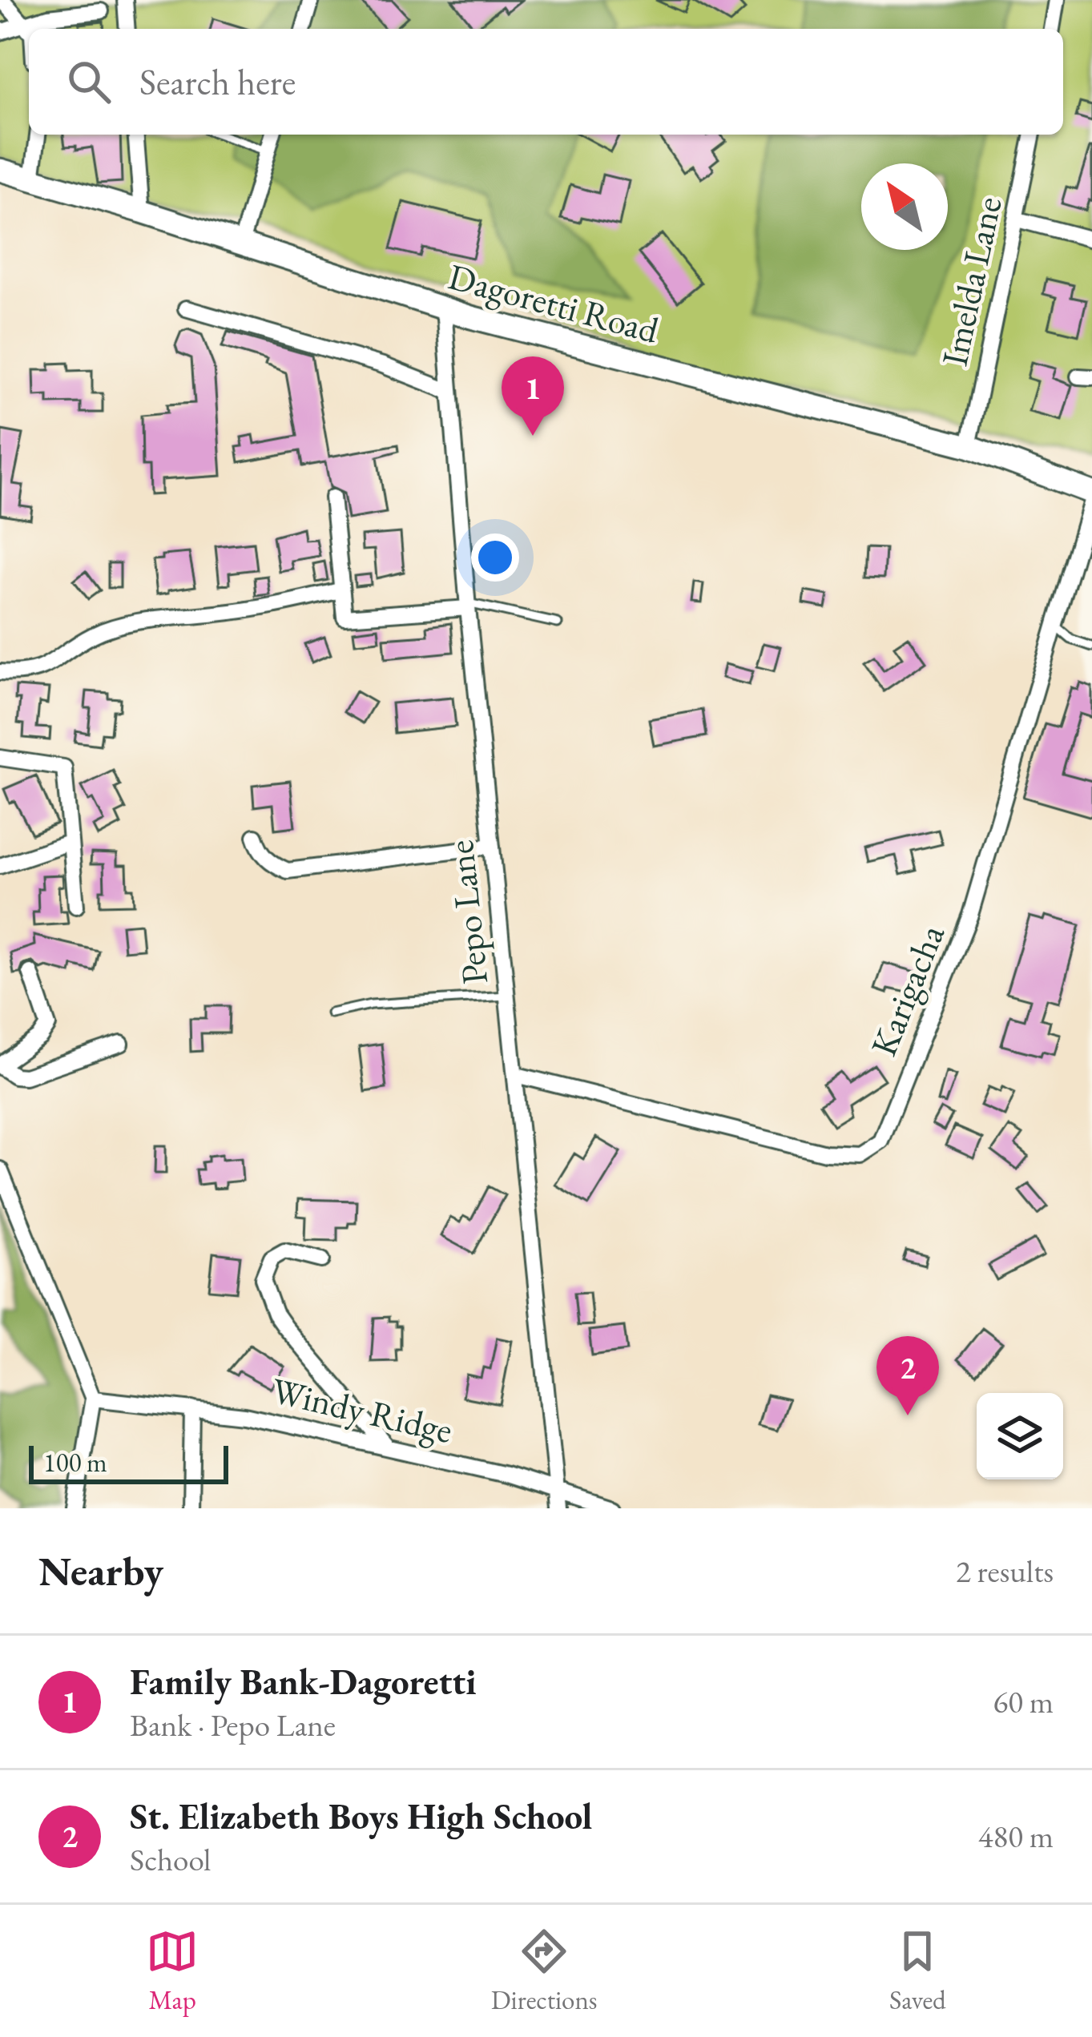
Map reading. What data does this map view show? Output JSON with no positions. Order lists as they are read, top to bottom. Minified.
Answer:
{"streets":{"main road":["Dagoretti Road"],"street":["Imelda Lane","Pepo Lane","Karigacha","Windy Ridge"]},"crossings":[["Imelda Lane","Dagoretti Road"],["Dagoretti Road","Pepo Lane"],["Dagoretti Road","Karigacha"],["Pepo Lane","Karigacha"],["Pepo Lane","Windy Ridge"]],"scale_bar":"100 m","north":"top left","page":{"search":"Search here","pins":["1","2"],"scale":"100 m","heading":["Nearby","2 results"],"list":[{"mark":"1","name":"Family Bank-Dagoretti","note":"Bank · Pepo Lane","value":"60 m"},{"mark":"2","name":"St. Elizabeth Boys High School","note":"School","value":"480 m"}],"nav":["Map","Directions","Saved"]}}
